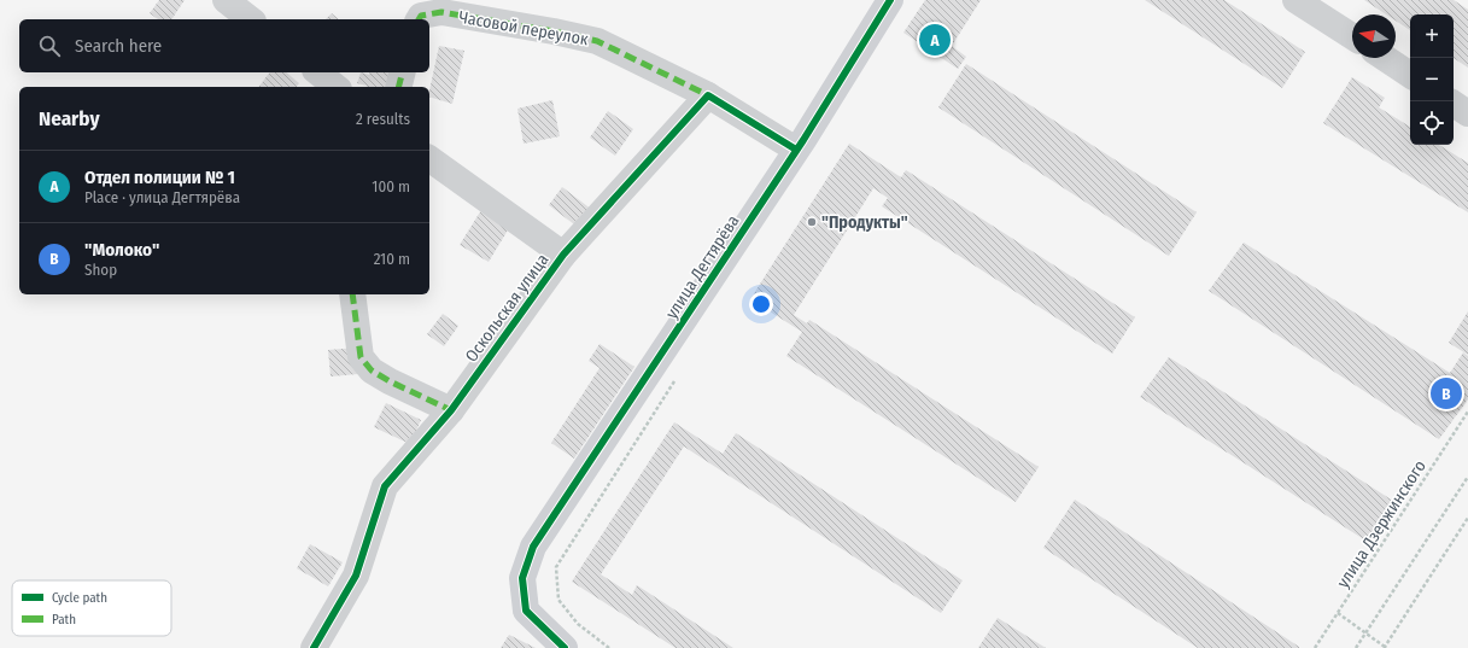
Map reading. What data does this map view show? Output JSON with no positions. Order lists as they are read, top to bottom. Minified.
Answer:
{"streets":{"street":["Часовой переулок","улица Дегтярёва","Оскольская улица"],"path":["улица Дзержинского"]},"crossings":[["Часовой переулок","Оскольская улица"]],"places":["\"Продукты\""],"legend":["Cycle path","Path"],"north":"left","page":{"map_buttons":["+","−"],"search":"Search here","pins":["A","B"],"heading":["Nearby","2 results"],"list":[{"mark":"A","name":"Отдел полиции № 1","note":"Place · улица Дегтярёва","value":"100 m"},{"mark":"B","name":"\"Молоко\"","note":"Shop","value":"210 m"}]}}
